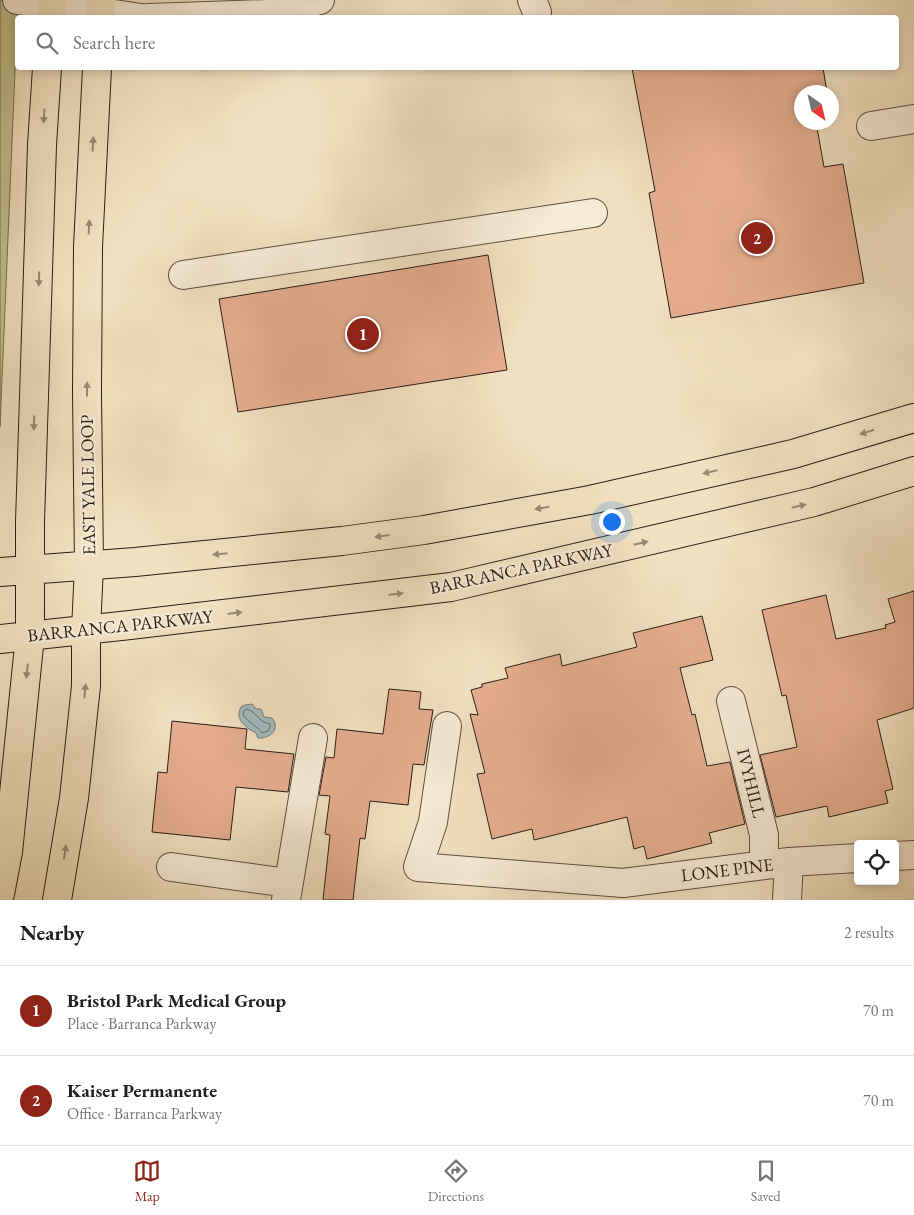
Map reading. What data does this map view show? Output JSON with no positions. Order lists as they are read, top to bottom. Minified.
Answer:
{"streets":{"main road":["EAST YALE LOOP","BARRANCA PARKWAY"],"street":["IVYHILL","LONE PINE"]},"crossings":[["EAST YALE LOOP","BARRANCA PARKWAY"],["IVYHILL","LONE PINE"]],"north":"bottom right","page":{"search":"Search here","pins":["2","1"],"heading":["Nearby","2 results"],"list":[{"mark":"1","name":"Bristol Park Medical Group","note":"Place · Barranca Parkway","value":"70 m"},{"mark":"2","name":"Kaiser Permanente","note":"Office · Barranca Parkway","value":"70 m"}],"nav":["Map","Directions","Saved"]}}
